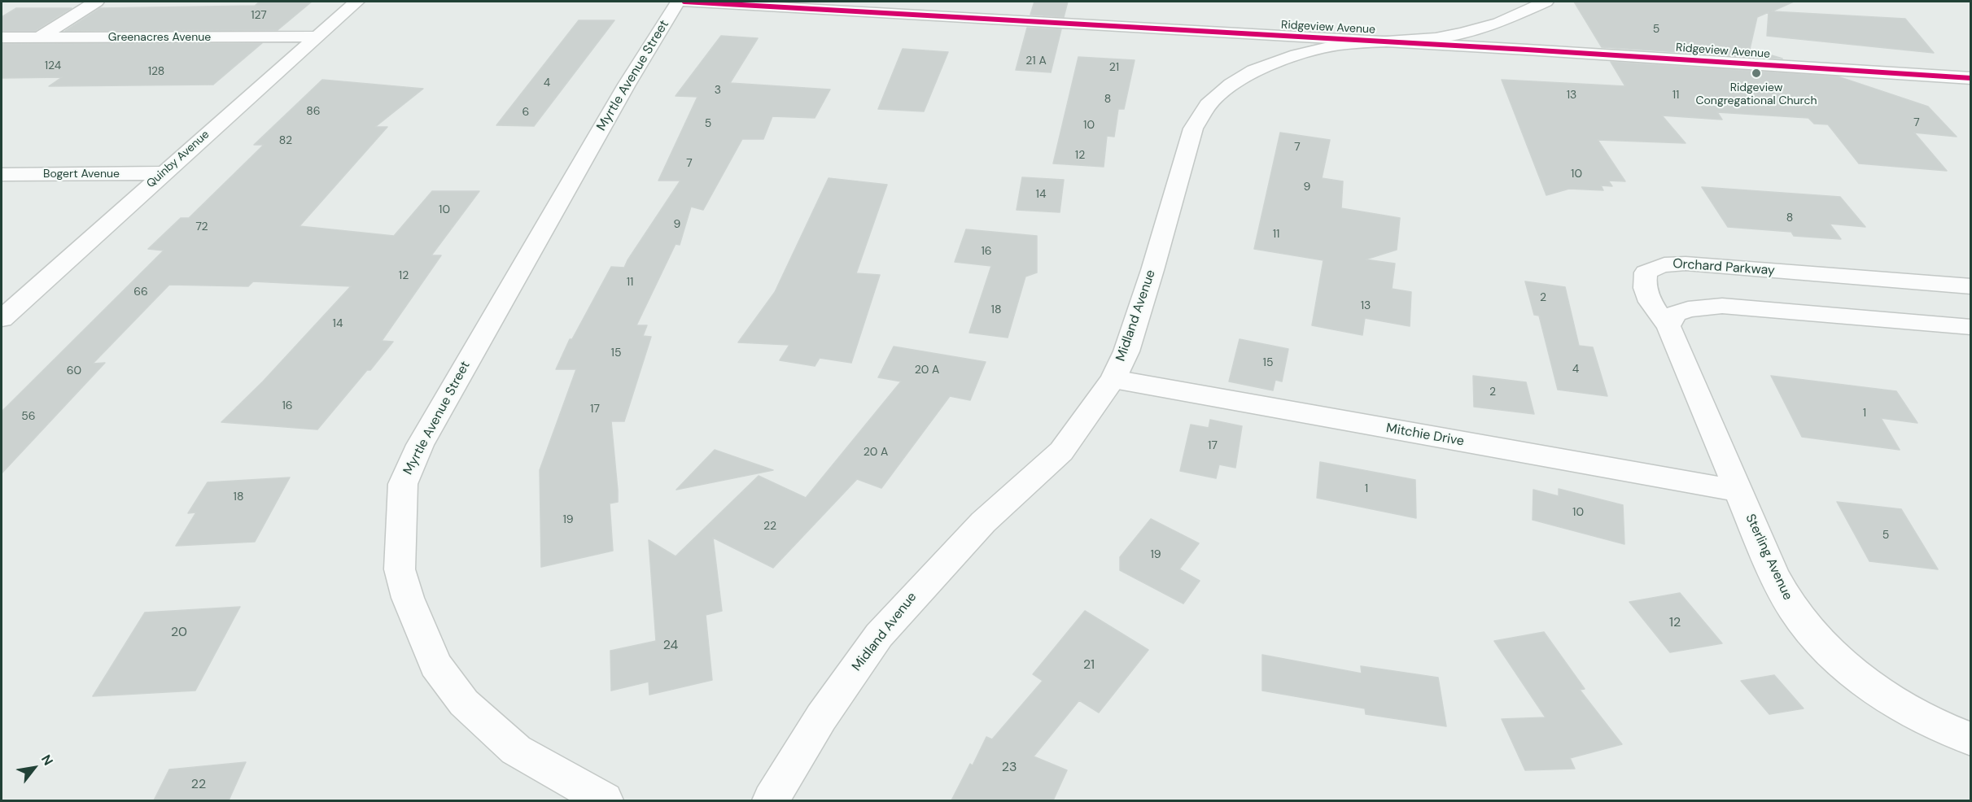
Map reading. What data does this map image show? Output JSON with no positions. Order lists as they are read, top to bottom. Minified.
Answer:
{"streets":{"street":["Ridgeview Avenue","Greenacres Avenue","Myrtle Avenue Street","Quinby Avenue","Bogert Avenue","Orchard Parkway","Midland Avenue","Mitchie Drive","Sterling Avenue"]},"crossings":[["Ridgeview Avenue","Midland Avenue"],["Greenacres Avenue","Quinby Avenue"],["Quinby Avenue","Bogert Avenue"],["Orchard Parkway","Sterling Avenue"],["Midland Avenue","Mitchie Drive"],["Mitchie Drive","Sterling Avenue"]],"places":["Ridgeview Congregational Church"],"house_numbers":["127","5","21 A","124","21","128","4","3","13","11","8","86","6","7","5","10","82","7","12","7","10","9","14","10","8","9","72","11","16","12","11","66","2","13","18","14","15","15","4","20 A","60","2","16","17","1","56","17","20 A","1","18","10","19","22","5","19","12","20","24","21","23","22"],"north":"top right"}
